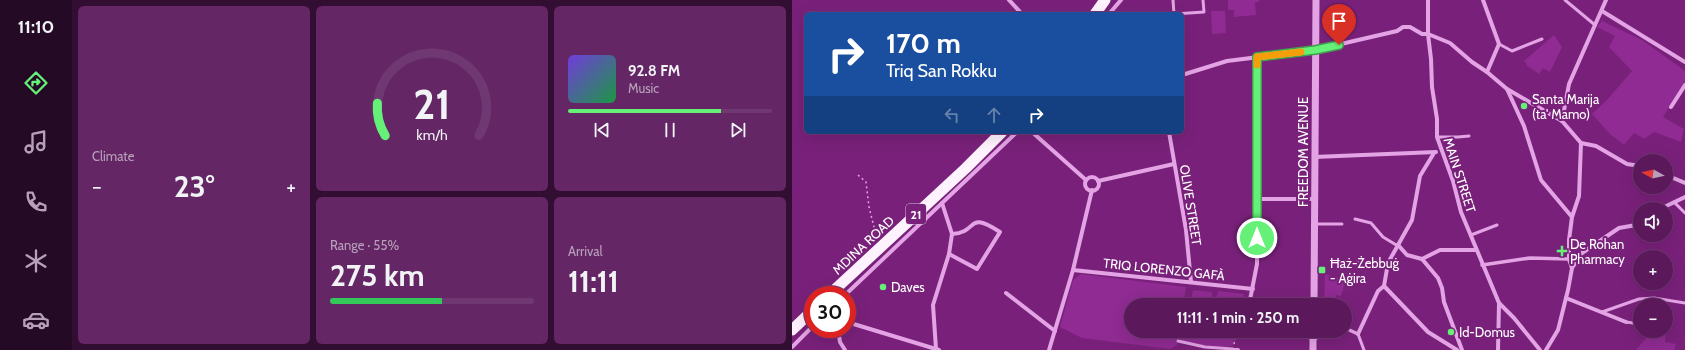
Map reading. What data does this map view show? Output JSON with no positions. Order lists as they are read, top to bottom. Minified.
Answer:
{"streets":{"highway":["21","MDINA ROAD"],"street":["FREEDOM AVENUE","MAIN STREET","OLIVE STREET","TRIQ LORENZO GAFÀ"]},"crossings":[["OLIVE STREET","TRIQ LORENZO GAFÀ"]],"places":{"other":["Santa Marija (ta' Mamo)","Daves","Id-Domus"],"health":["De Rohan Pharmacy"],"transit":["Ħaż-Żebbuġ - Aġira"]},"north":"left","page":{"tabs":"11:10","tile":["Climate",["Range · 55%","275 km"],["Arrival","11:11"]],"turn":["170 m","Triq San Rokku"],"song":["92.8 FM","Music"],"map_buttons":["+","−"],"heat":["−","23°","+"],"limit":"30","trip":"11:11 · 1 min · 250 m","gauge":["21","km/h"]}}
